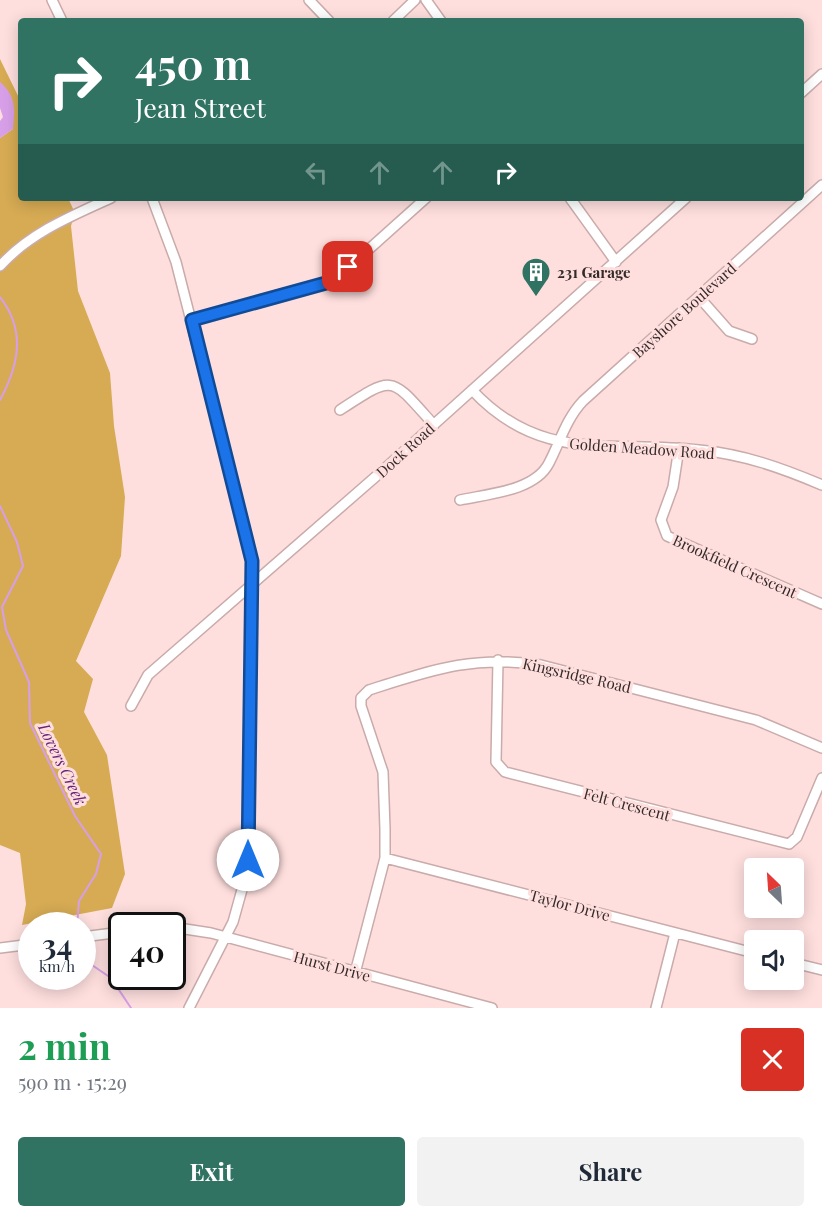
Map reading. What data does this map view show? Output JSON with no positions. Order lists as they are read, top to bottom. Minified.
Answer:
{"streets":{"street":["Bayshore Boulevard","Golden Meadow Road","Dock Road","Brookfield Crescent","Kingsridge Road","Felt Crescent","Taylor Drive","Hurst Drive"]},"crossings":[["Bayshore Boulevard","Golden Meadow Road"],["Golden Meadow Road","Dock Road"],["Golden Meadow Road","Brookfield Crescent"],["Kingsridge Road","Felt Crescent"],["Kingsridge Road","Taylor Drive"],["Kingsridge Road","Hurst Drive"]],"water":["Lovers Creek"],"places":{"building":["231 Garage"]},"north":"top left","page":{"turn":["450 m","Jean Street"],"speed":"34 km/h","limit":"40","heading":["2 min","590 m · 15:29"],"buttons":["Exit","Share"]}}
